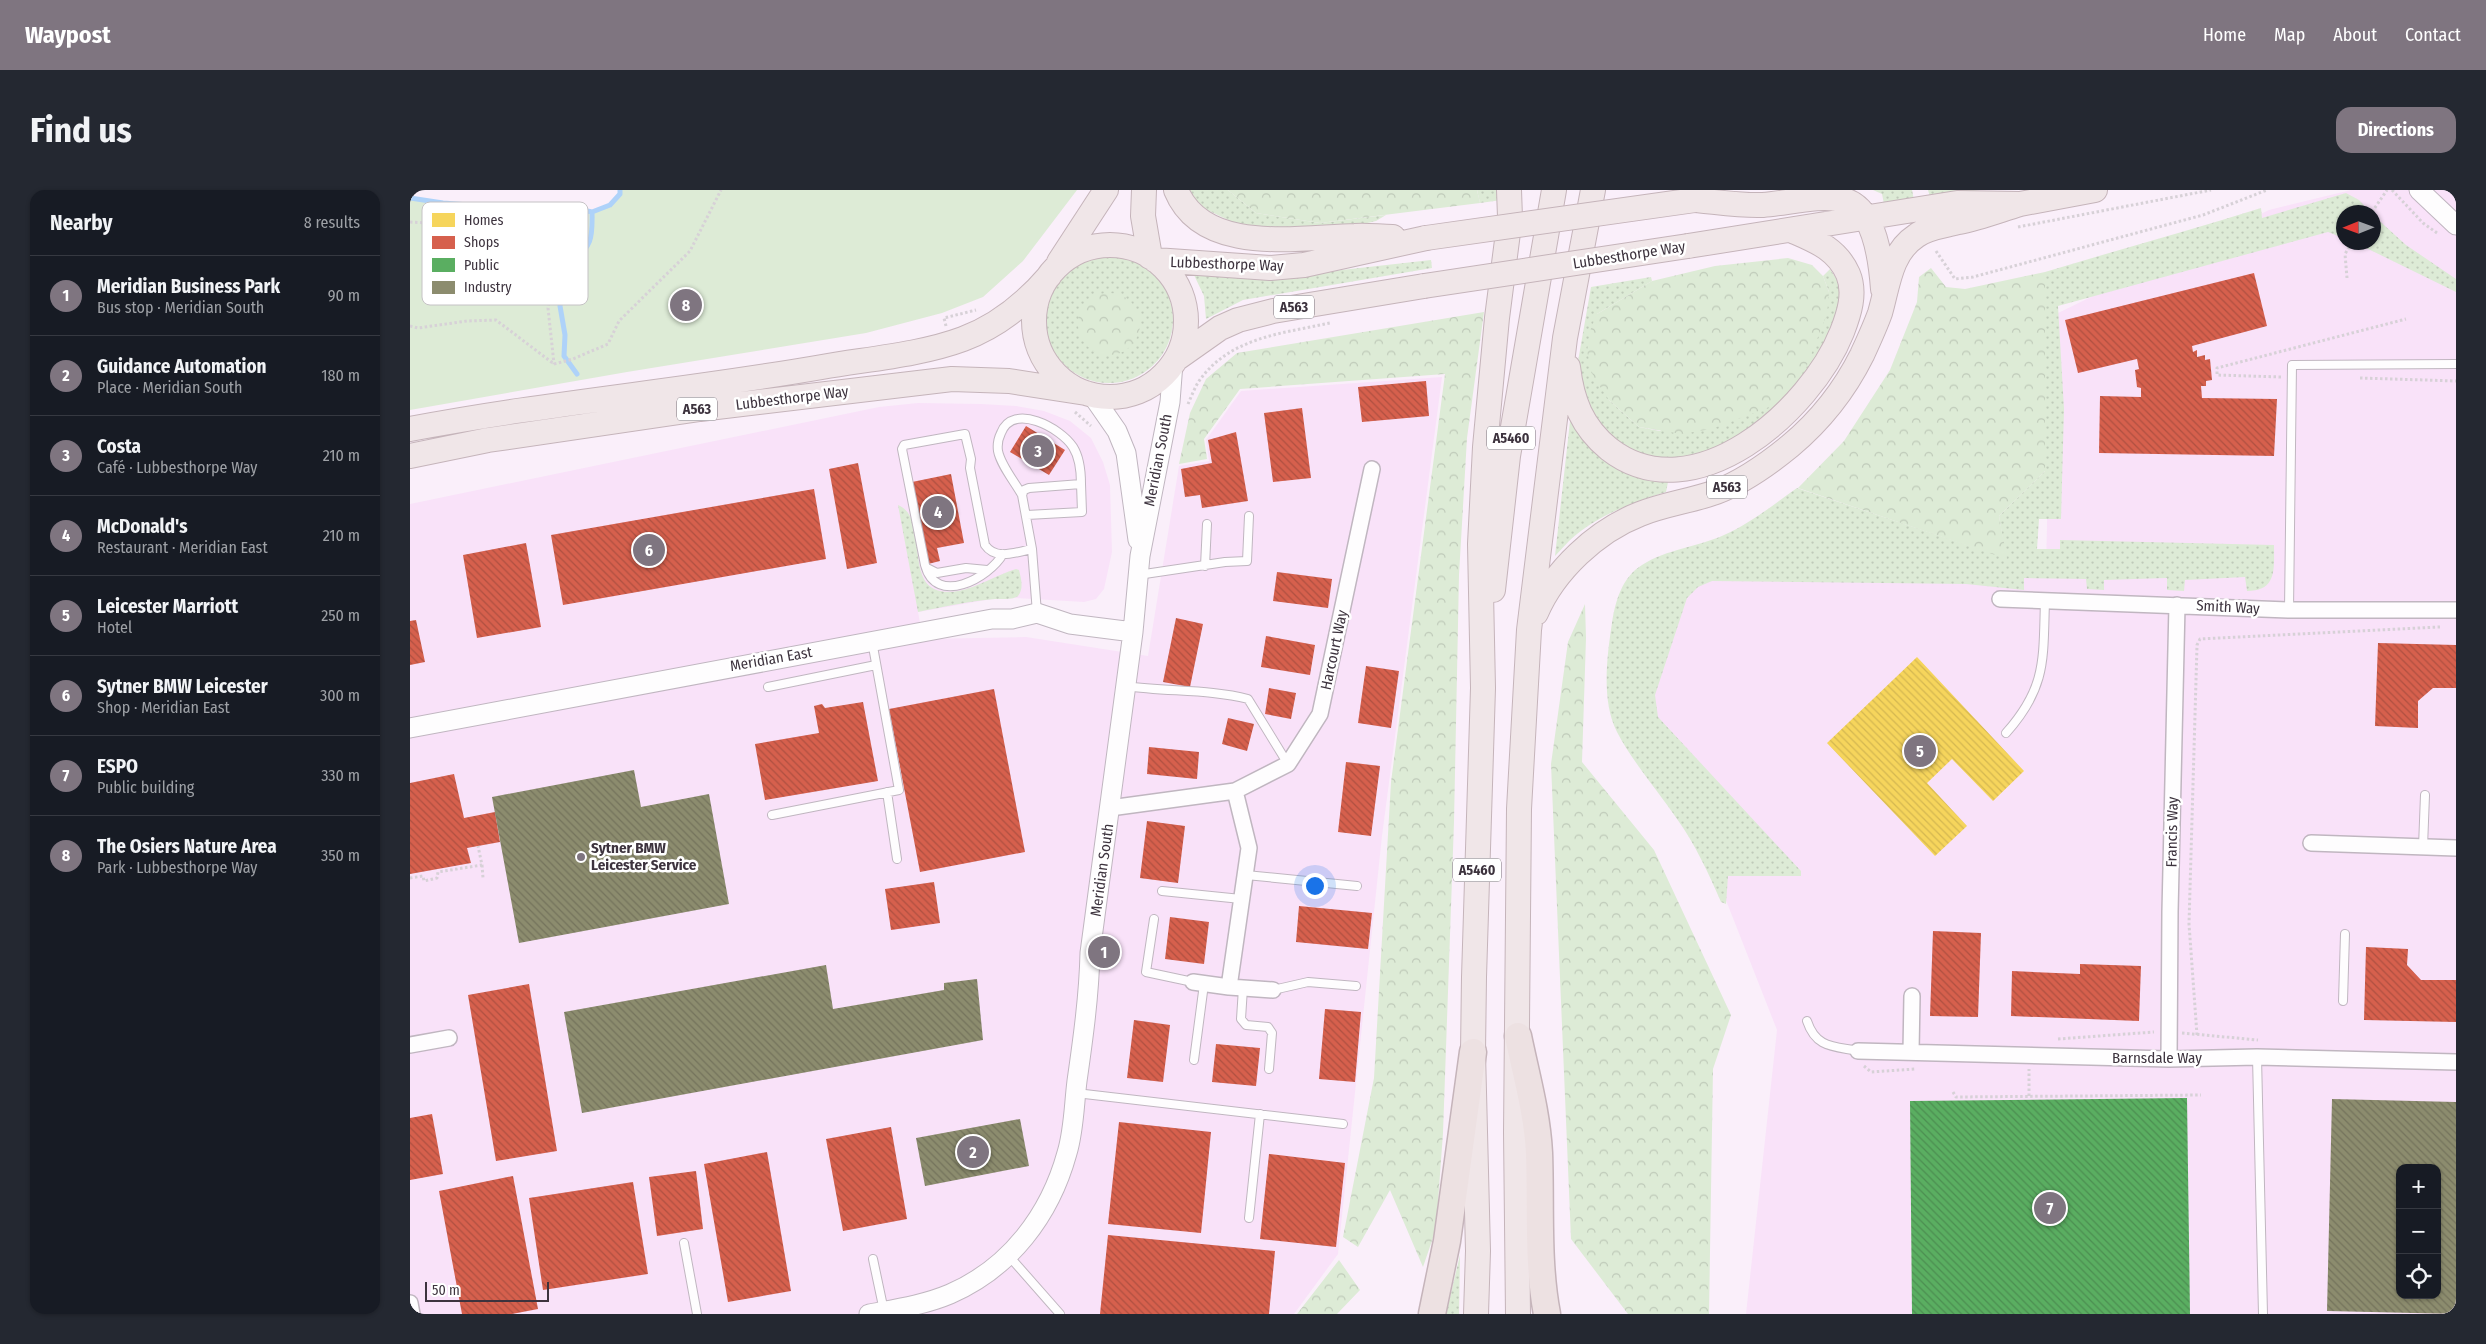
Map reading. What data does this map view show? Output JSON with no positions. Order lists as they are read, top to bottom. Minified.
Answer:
{"streets":{"highway":["Lubbesthorpe Way","A563","A5460"],"street":["Meridian South","Smith Way","Harcourt Way","Meridian East","Francis Way","Barnsdale Way"]},"crossings":[["Lubbesthorpe Way","A563"],["Lubbesthorpe Way","Meridian South"],["A563","A5460"],["Meridian South","Harcourt Way"],["Meridian South","Meridian East"],["Smith Way","Francis Way"],["Francis Way","Barnsdale Way"]],"places":["Sytner BMW Leicester Service"],"legend":["Homes","Shops","Public","Industry"],"scale_bar":"50 m","north":"left","page":{"header":"Waypost","nav":["Home","Map","About","Contact"],"buttons":"Directions","title":"Find us","heading":["Nearby","8 results"],"list":[{"mark":"1","name":"Meridian Business Park","note":"Bus stop · Meridian South","value":"90 m"},{"mark":"2","name":"Guidance Automation","note":"Place · Meridian South","value":"180 m"},{"mark":"3","name":"Costa","note":"Café · Lubbesthorpe Way","value":"210 m"},{"mark":"4","name":"McDonald's","note":"Restaurant · Meridian East","value":"210 m"},{"mark":"5","name":"Leicester Marriott","note":"Hotel","value":"250 m"},{"mark":"6","name":"Sytner BMW Leicester","note":"Shop · Meridian East","value":"300 m"},{"mark":"7","name":"ESPO","note":"Public building","value":"330 m"},{"mark":"8","name":"The Osiers Nature Area","note":"Park · Lubbesthorpe Way","value":"350 m"}],"pins":["8","3","4","6","5","1","2","7"],"map_buttons":["+","−"],"scale":"50 m"}}
